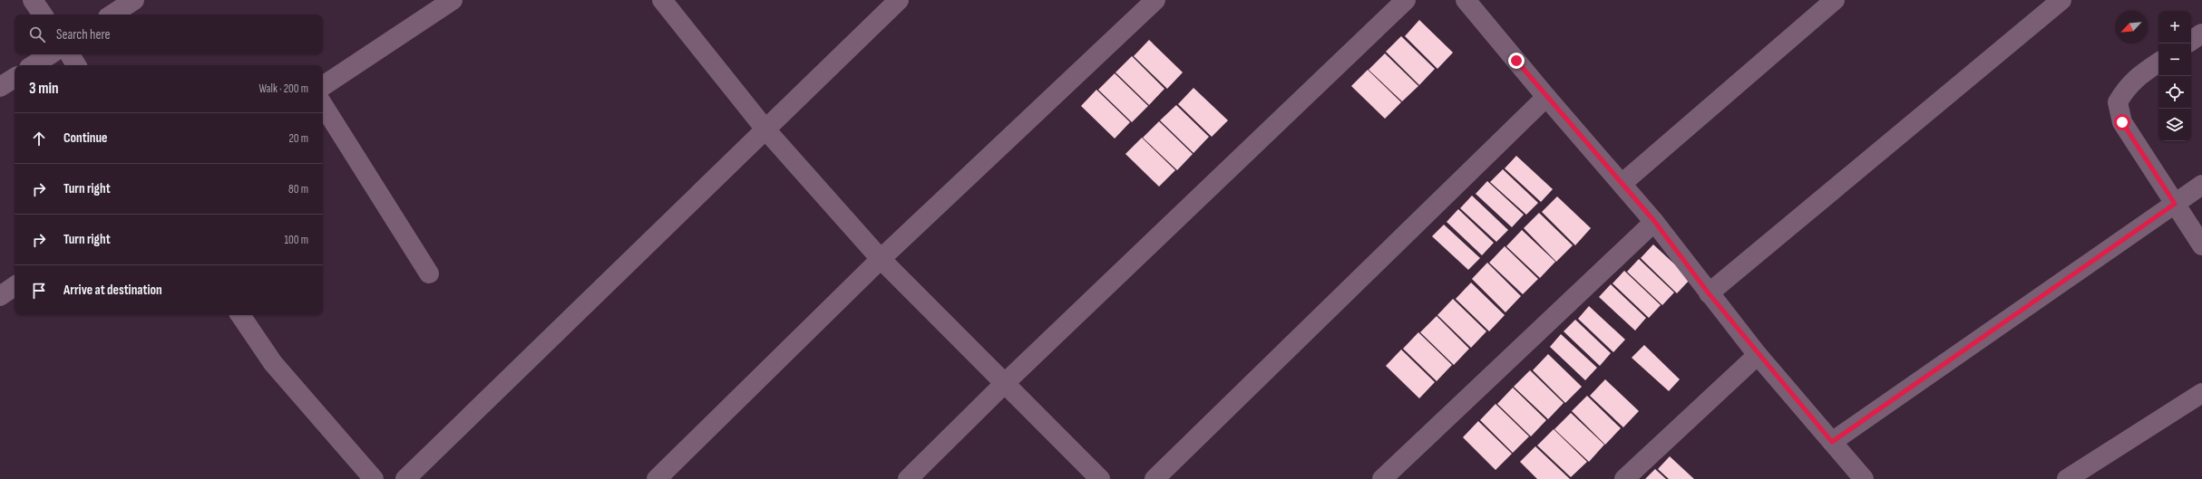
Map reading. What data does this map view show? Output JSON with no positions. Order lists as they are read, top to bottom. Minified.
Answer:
{"north":"bottom left","page":{"map_buttons":["+","−"],"search":"Search here","heading":["3 min","Walk · 200 m"],"list":[["Continue","20 m"],["Turn right","80 m"],["Turn right","100 m"],"Arrive at destination"]}}
